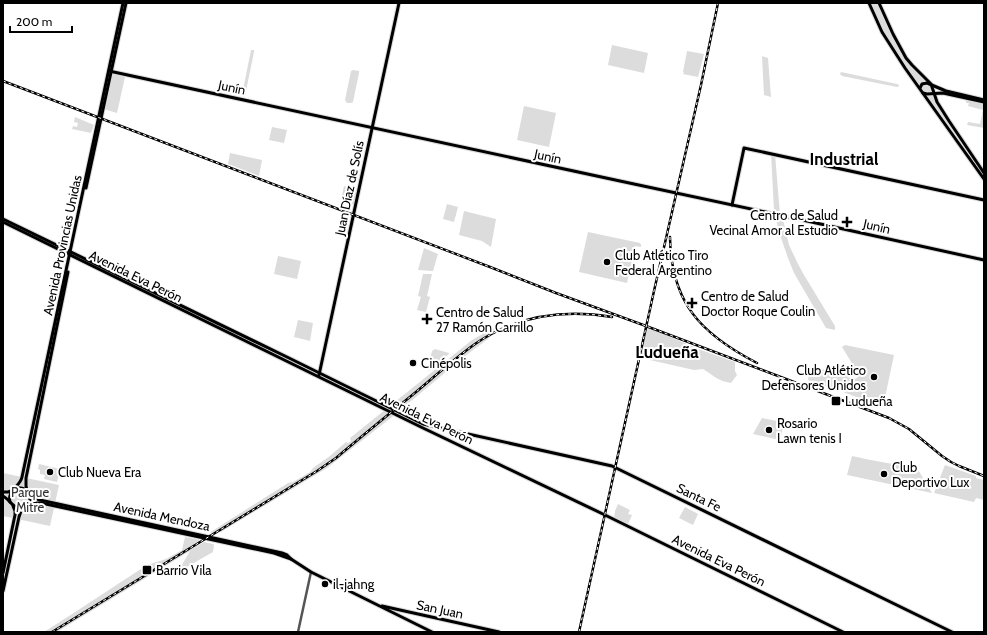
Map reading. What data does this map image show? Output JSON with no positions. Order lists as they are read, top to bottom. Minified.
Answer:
{"streets":{"main road":["Junín","Juan Díaz de Solís","Avenida Provincias Unidas","Avenida Eva Perón","Santa Fe","Avenida Mendoza","San Juan"]},"crossings":[["Junín","Juan Díaz de Solís"],["Junín","Avenida Provincias Unidas"],["Juan Díaz de Solís","Avenida Eva Perón"],["Avenida Provincias Unidas","Avenida Eva Perón"],["Avenida Provincias Unidas","Avenida Mendoza"],["Avenida Eva Perón","Santa Fe"],["Avenida Mendoza","San Juan"]],"districts":["Industrial","Ludueña"],"parks":["Parque Mitre"],"places":{"health":["Centro de Salud Vecinal Amor al Estudio","Centro de Salud Doctor Roque Coulin","Centro de Salud 27 Ramón Carrillo"],"other":["Club Atlético Tiro Federal Argentino","Cinépolis","Club Atlético Defensores Unidos","Rosario Lawn tenis I","Club Nueva Era","Club Deportivo Lux","il-jahng"],"transit":["Ludueña","Barrio Vila"]},"scale_bar":"200 m"}
